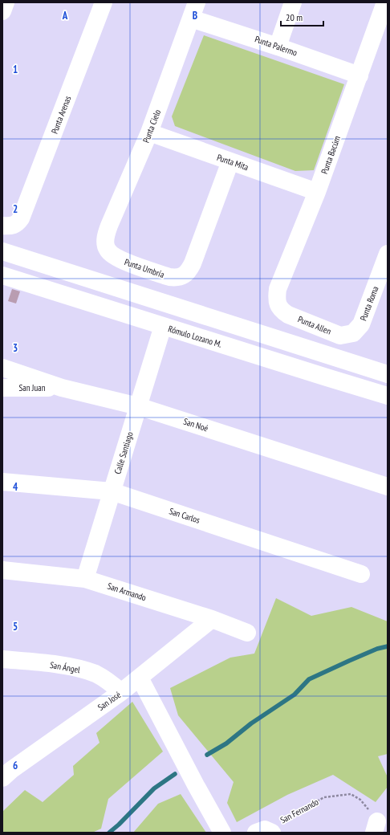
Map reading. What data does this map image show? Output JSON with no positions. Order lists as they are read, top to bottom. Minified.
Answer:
{"streets":{"street":["Punta Palermo","Punta Arenas","Punta Cielo","Punta Bacúm","Punta Mita","Punta Umbría","Punta Roma","Punta Allen","Rómulo Lozano M.","San Juan","San Noé","Calle Santiago","San Carlos","San Armando","San Ángel","San José"],"path":["San Fernando"]},"crossings":[["Punta Palermo","Punta Cielo"],["Punta Palermo","Punta Bacúm"],["Punta Cielo","Punta Mita"],["Punta Cielo","Punta Umbría"],["Punta Bacúm","Punta Mita"],["Punta Bacúm","Punta Allen"],["Punta Mita","Punta Umbría"],["Punta Roma","Punta Allen"],["Rómulo Lozano M.","Calle Santiago"],["San Juan","San Noé"],["San Noé","Calle Santiago"],["Calle Santiago","San Carlos"],["Calle Santiago","San Armando"],["San Armando","San José"],["San Ángel","San José"]],"scale_bar":"20 m","grid":{"columns":["A","B"],"rows":["1","2","3","4","5","6"]}}
